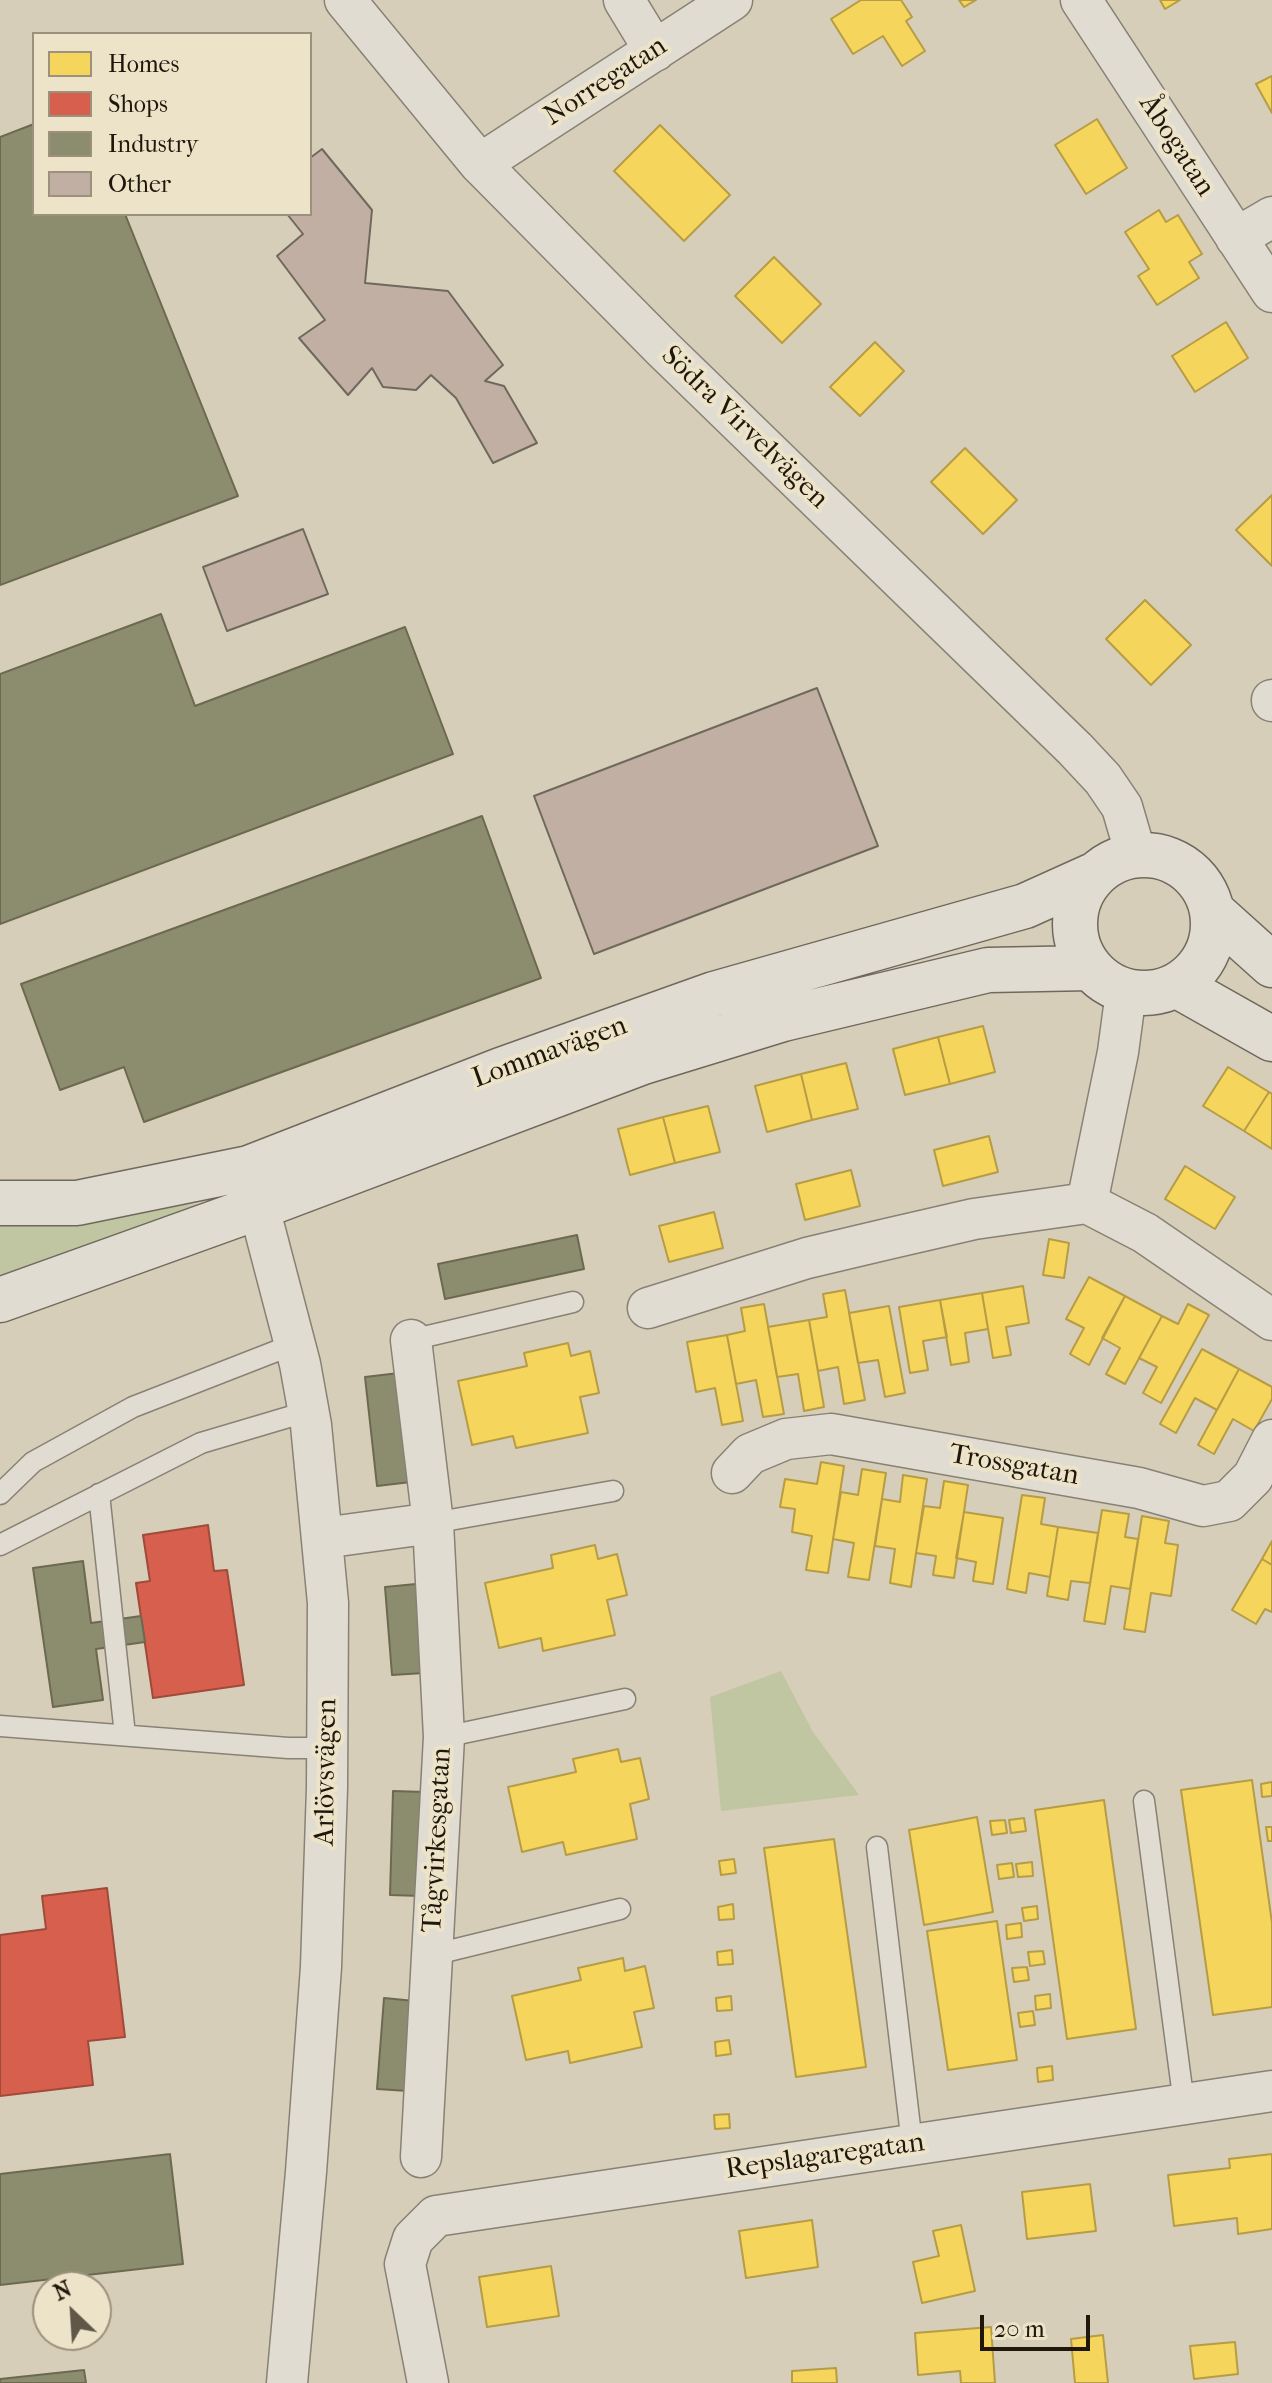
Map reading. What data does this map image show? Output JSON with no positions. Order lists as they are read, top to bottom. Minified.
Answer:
{"streets":{"street":["Norregatan","Åbogatan","Södra Virvelvägen","Lommavägen","Trossgatan","Arlövsvägen","Tågvirkesgatan","Repslagaregatan"]},"crossings":[["Norregatan","Södra Virvelvägen"],["Södra Virvelvägen","Lommavägen"],["Lommavägen","Arlövsvägen"]],"legend":["Homes","Shops","Industry","Other"],"scale_bar":"20 m","north":"top left"}
